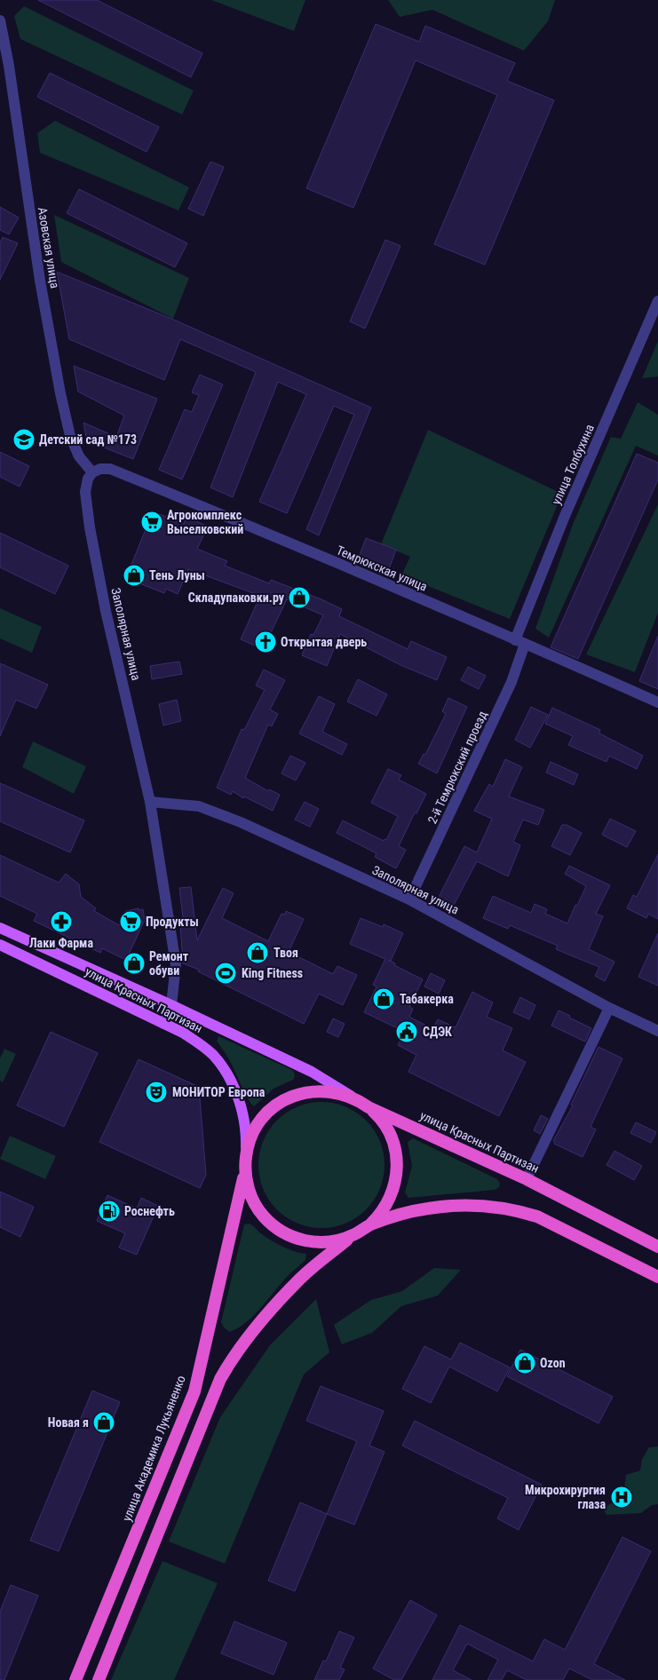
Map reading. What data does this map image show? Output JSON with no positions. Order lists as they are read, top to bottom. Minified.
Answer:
{"streets":{"highway":["улица Красных Партизан","улица Академика Лукьяненко"],"street":["Азовская улица","улица Толбухина","Темрюкская улица","Заполярная улица","2-й Темрюкский проезд"]},"crossings":[["Азовская улица","Темрюкская улица"],["Азовская улица","Заполярная улица"],["улица Толбухина","Темрюкская улица"],["улица Толбухина","2-й Темрюкский проезд"],["Темрюкская улица","Заполярная улица"],["Темрюкская улица","2-й Темрюкский проезд"],["Заполярная улица","2-й Темрюкский проезд"],["Заполярная улица","улица Красных Партизан"],["улица Красных Партизан","улица Академика Лукьяненко"]],"places":{"school or university":["Детский cад №173"],"supermarket":["Агрокомплекс Выселковский","Продукты"],"shop":["Тень Луны","Складупаковки.ру","Твоя","Ремонт обуви","Табакерка","Ozon","Новая я"],"church":["Открытая дверь"],"pharmacy":["Лаки Фарма"],"sports":["King Fitness"],"public building":["СДЭК"],"theatre":["МОНИТОР Европа"],"fuel station":["Роснефть"],"hospital":["Микрохирургия глаза"]}}
